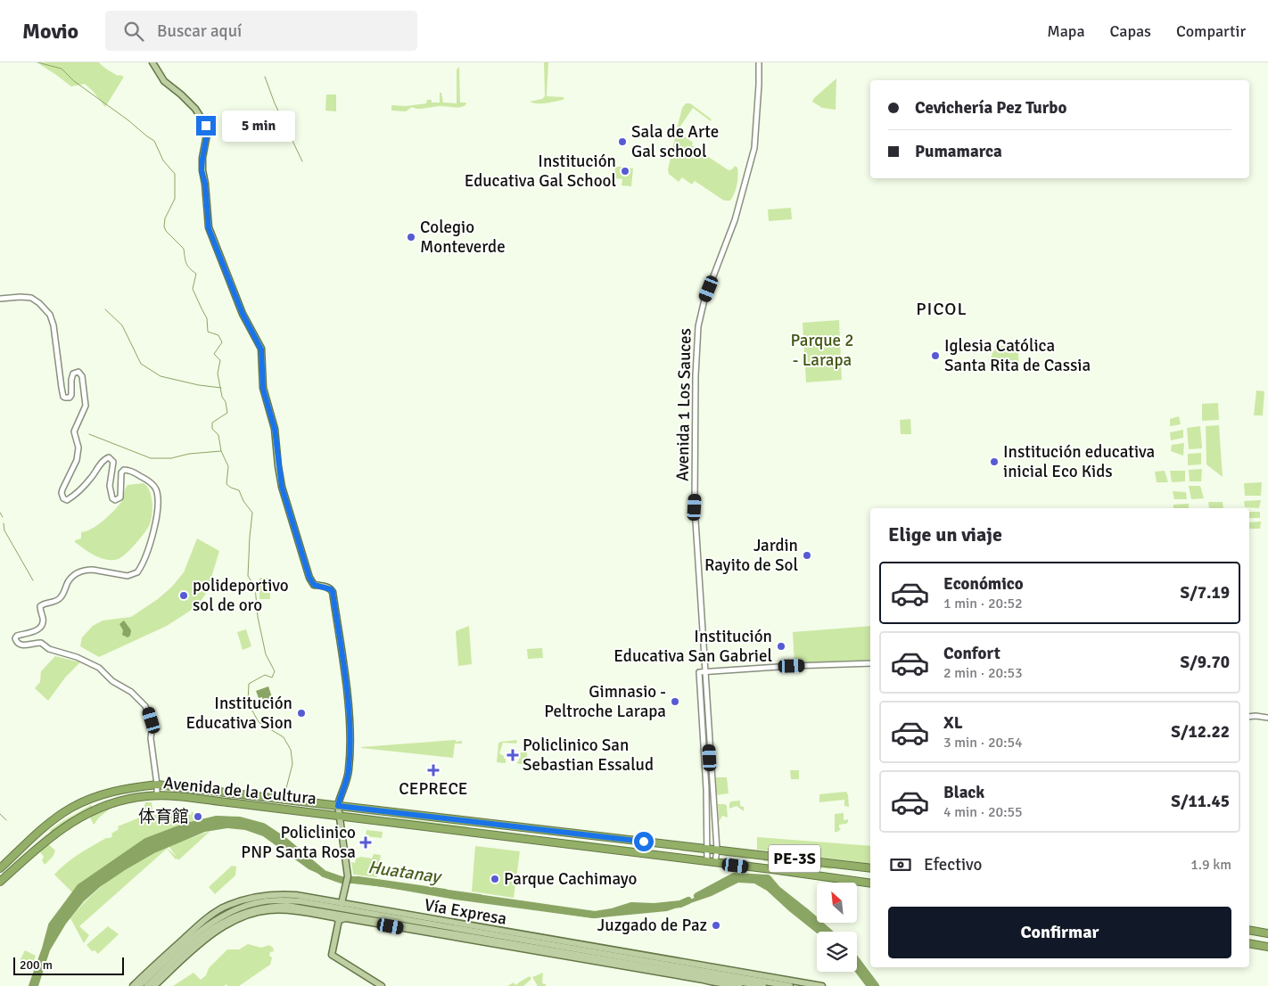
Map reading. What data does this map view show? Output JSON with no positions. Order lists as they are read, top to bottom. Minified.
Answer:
{"streets":{"highway":["Avenida de la Cultura","PE-3S"],"main road":["Vía Expresa"],"street":["Avenida 1 Los Sauces"]},"crossings":[["Avenida 1 Los Sauces","Avenida de la Cultura"]],"districts":["PICOL"],"water":["Huatanay"],"parks":["Parque 2 - Larapa"],"places":{"other":["Sala de Arte Gal school","Institución Educativa Gal School","Colegio Monteverde","Iglesia Católica Santa Rita de Cassia","Institución educativa inicial Eco Kids","Jardin Rayito de Sol","polideportivo sol de oro","Institución Educativa San Gabriel","Gimnasio - Peltroche Larapa","Institución Educativa Sion","体育館","Parque Cachimayo","Juzgado de Paz"],"health":["Policlinico San Sebastian Essalud","CEPRECE","Policlinico PNP Santa Rosa"]},"scale_bar":"200 m","north":"top left","page":{"header":"Movio","search":"Buscar aquí","nav":["Mapa","Capas","Compartir"],"banner":["Cevichería Pez Turbo","Pumamarca"],"bubble":"5 min","heading":"Elige un viaje","list":[{"name":"Económico","note":"1 min · 20:52","value":"S/7.19"},{"name":"Confort","note":"2 min · 20:53","value":"S/9.70"},{"name":"XL","note":"3 min · 20:54","value":"S/12.22"},{"name":"Black","note":"4 min · 20:55","value":"S/11.45"}],"pay":["Efectivo","1.9 km"],"buttons":"Confirmar","scale":"200 m"}}
